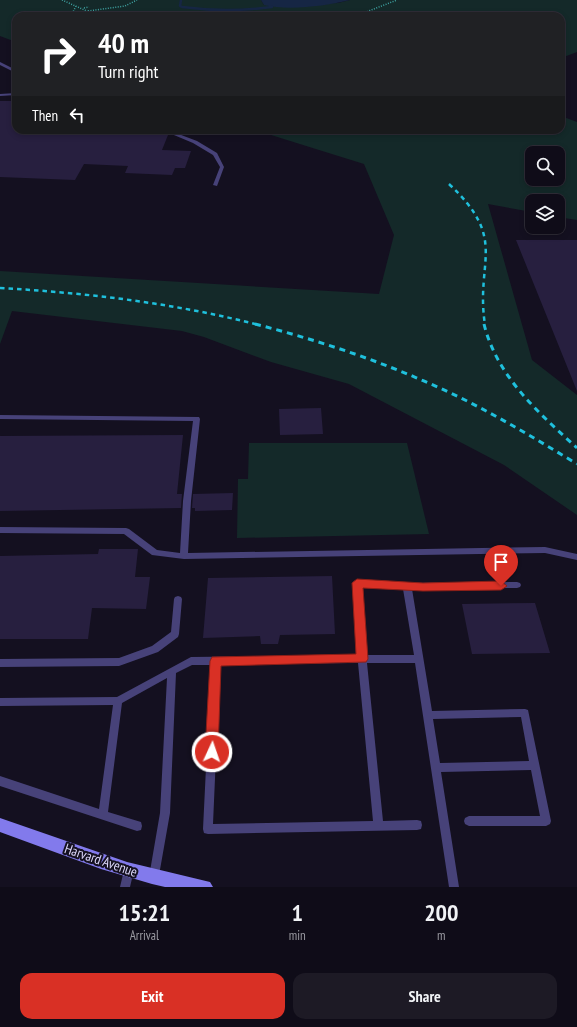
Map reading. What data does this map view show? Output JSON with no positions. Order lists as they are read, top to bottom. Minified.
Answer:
{"streets":{"main road":["Harvard Avenue"]},"page":{"turn":["40 m","Turn right"],"then":"Then","eta":["15:21","Arrival","1","min","200","m"],"buttons":["Exit","Share"]}}
